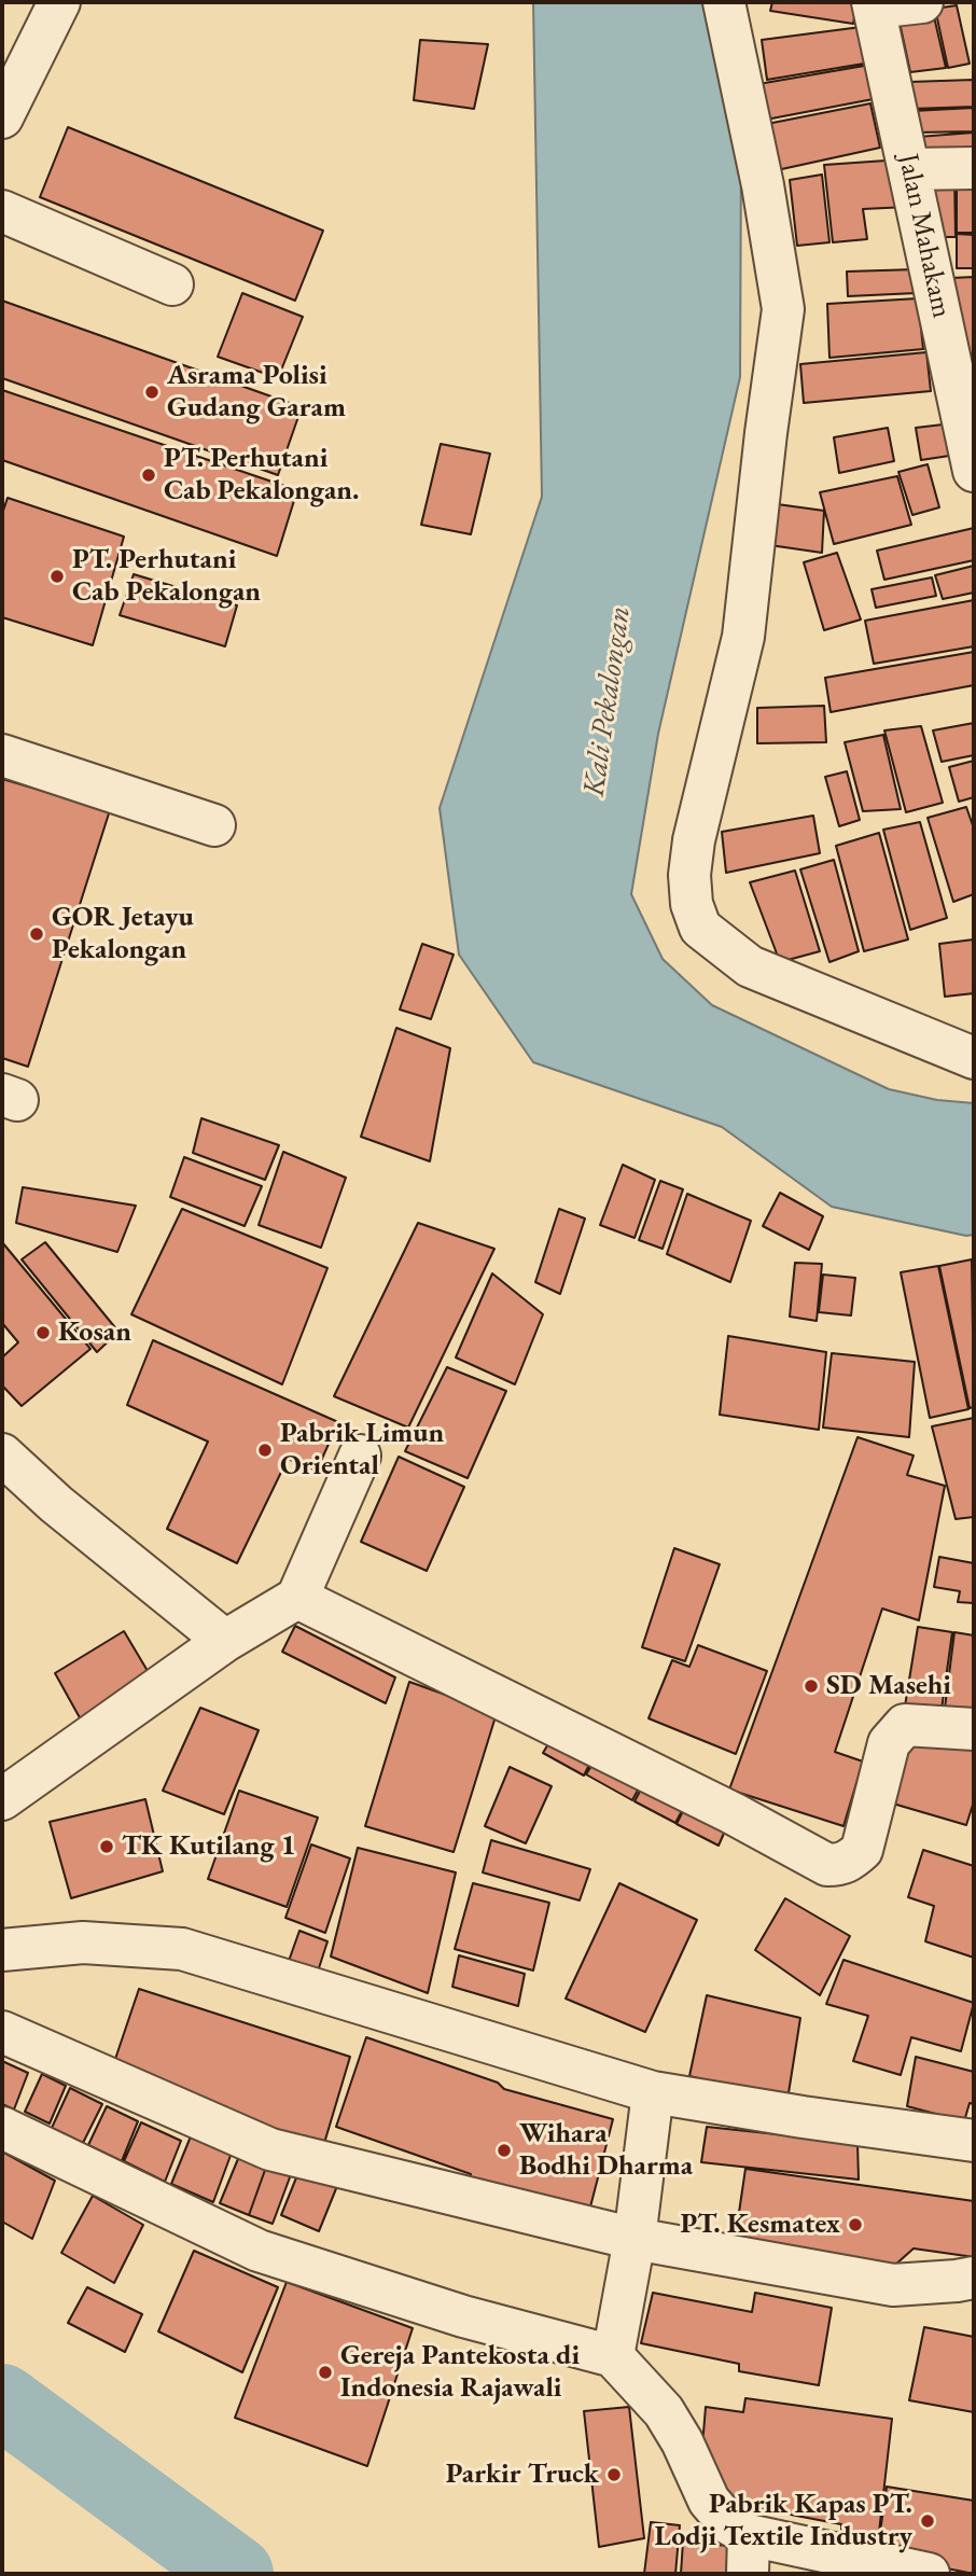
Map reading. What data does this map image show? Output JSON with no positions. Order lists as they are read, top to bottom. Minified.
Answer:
{"streets":{"street":["Jalan Mahakam"]},"water":["Kali Pekalongan"],"places":["Asrama Polisi Gudang Garam","PT. Perhutani Cab Pekalongan.","PT. Perhutani Cab Pekalongan","GOR Jetayu Pekalongan","Kosan","Pabrik Limun Oriental","SD Masehi","TK Kutilang 1","Wihara Bodhi Dharma","PT. Kesmatex","Gereja Pantekosta di Indonesia Rajawali","Parkir Truck","Pabrik Kapas PT. Lodji Textile Industry"]}
